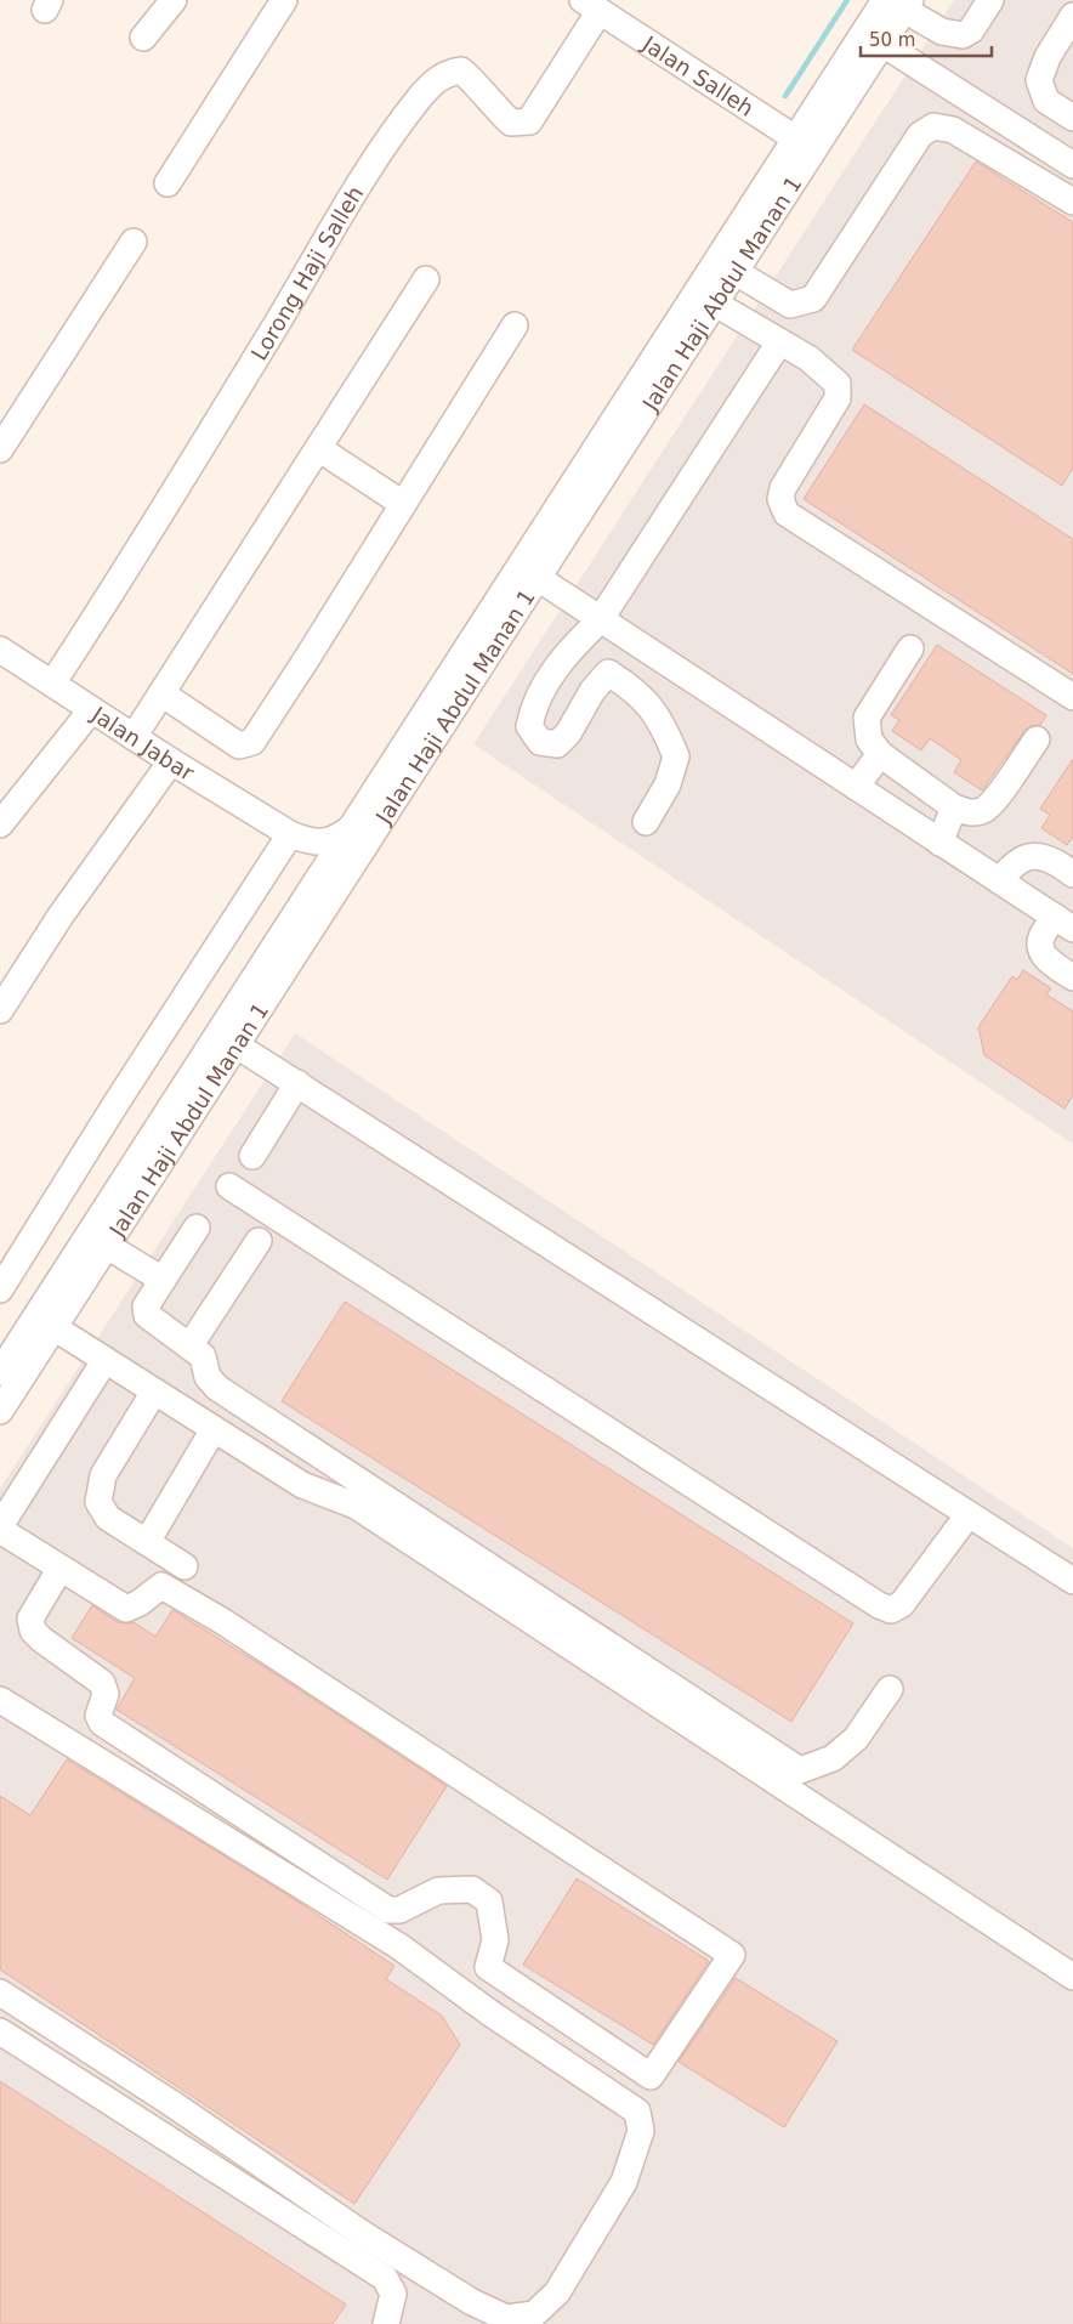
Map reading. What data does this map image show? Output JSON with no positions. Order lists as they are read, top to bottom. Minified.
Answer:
{"streets":{"street":["Jalan Salleh","Lorong Haji Salleh","Jalan Haji Abdul Manan 1","Jalan Jabar"]},"crossings":[["Jalan Salleh","Lorong Haji Salleh"],["Jalan Salleh","Jalan Haji Abdul Manan 1"],["Lorong Haji Salleh","Jalan Jabar"]],"scale_bar":"50 m"}
